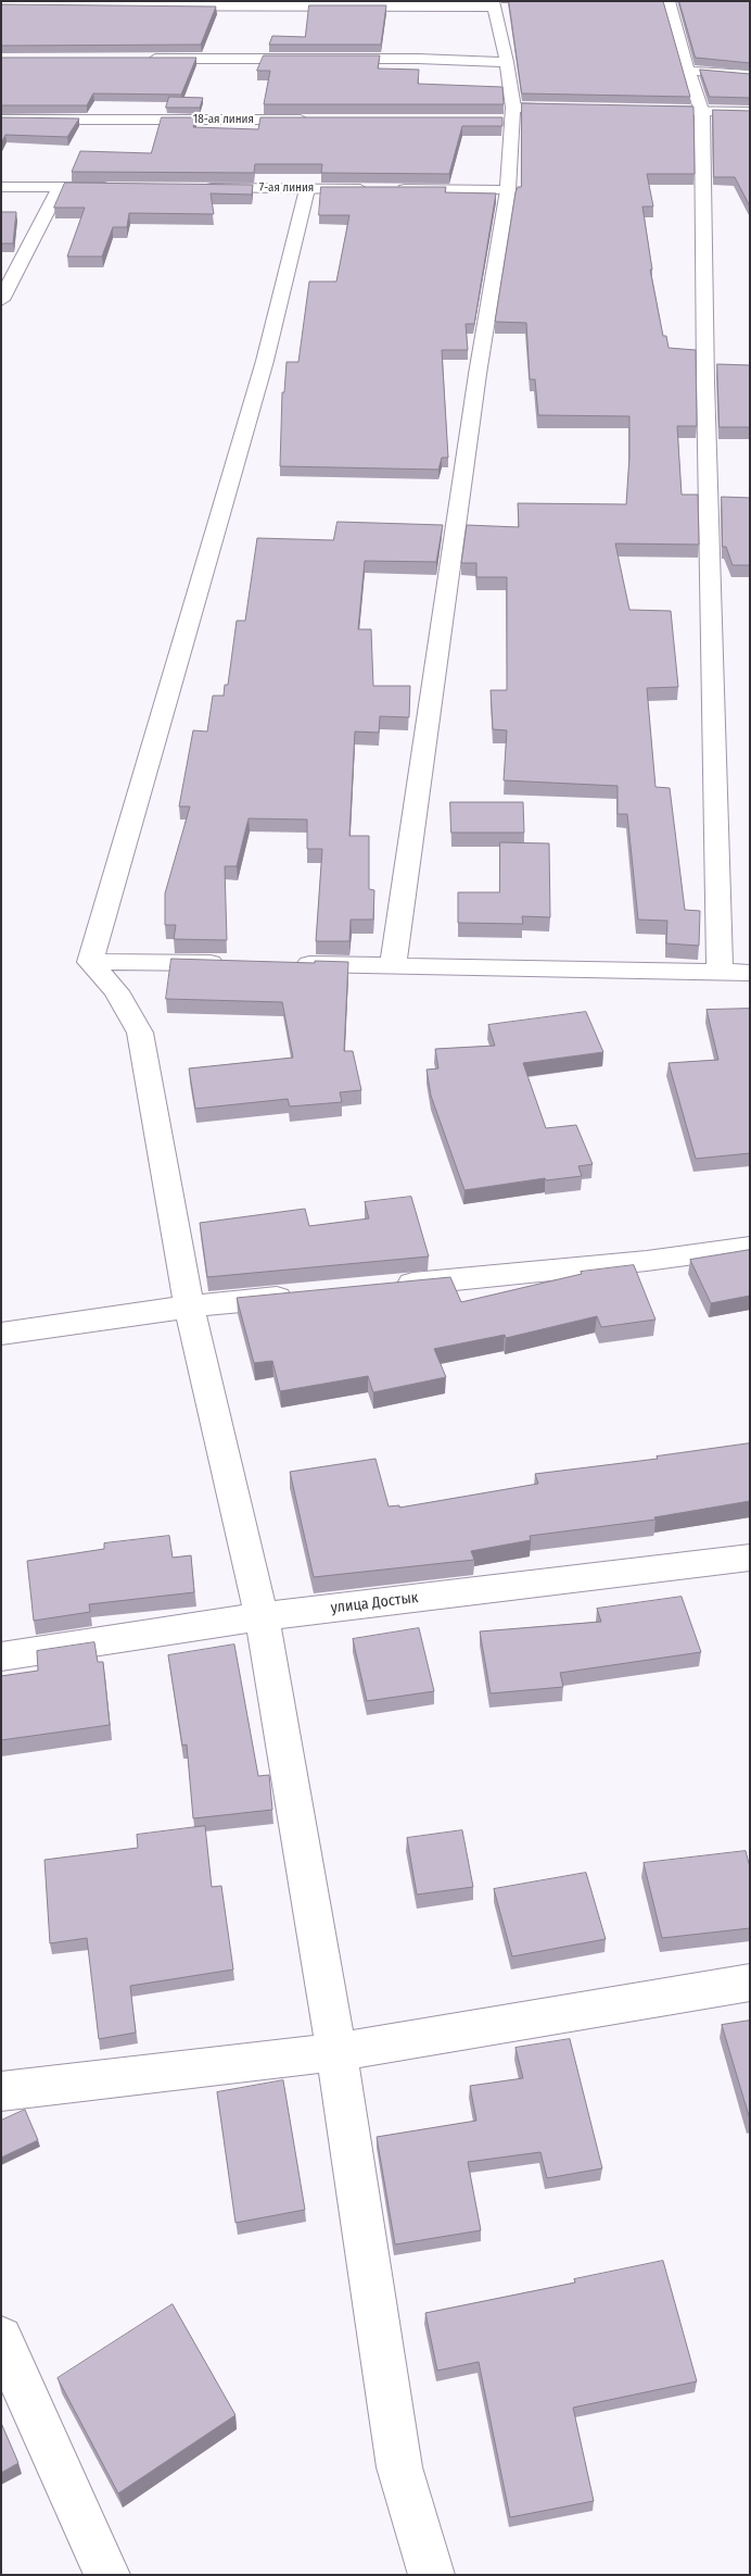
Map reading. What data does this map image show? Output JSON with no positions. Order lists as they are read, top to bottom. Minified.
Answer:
{"streets":{"street":["18-ая линия","7-ая линия","улица Достык"]}}
